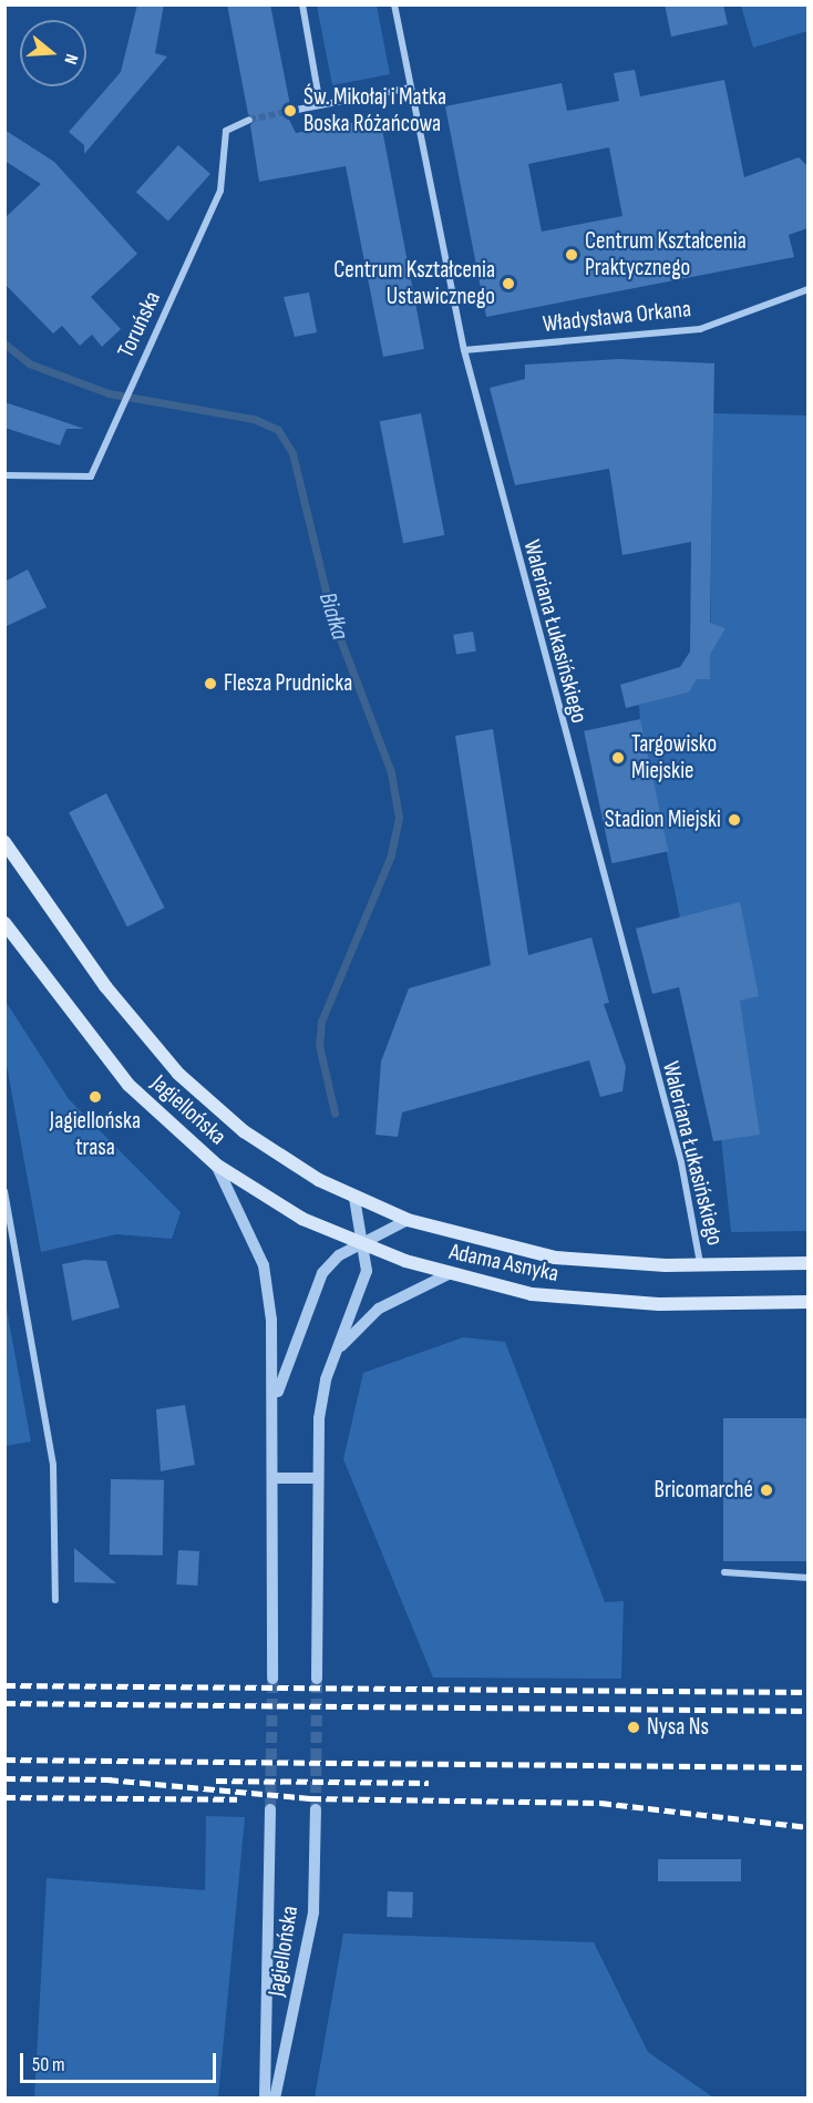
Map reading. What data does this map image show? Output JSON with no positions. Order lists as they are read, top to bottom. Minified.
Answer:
{"streets":{"main road":["Jagiellońska","Adama Asnyka"],"street":["Władysława Orkana","Toruńska","Waleriana Łukasińskiego"]},"crossings":[["Władysława Orkana","Waleriana Łukasińskiego"],["Waleriana Łukasińskiego","Adama Asnyka"],["Jagiellońska","Adama Asnyka"]],"water":["Białka"],"places":["Św. Mikołaj i Matka Boska Różańcowa","Centrum Kształcenia Praktycznego","Centrum Kształcenia Ustawicznego","Flesza Prudnicka","Targowisko Miejskie","Stadion Miejski","Jagiellońska trasa","Bricomarché","Nysa Ns"],"scale_bar":"50 m","north":"right"}
